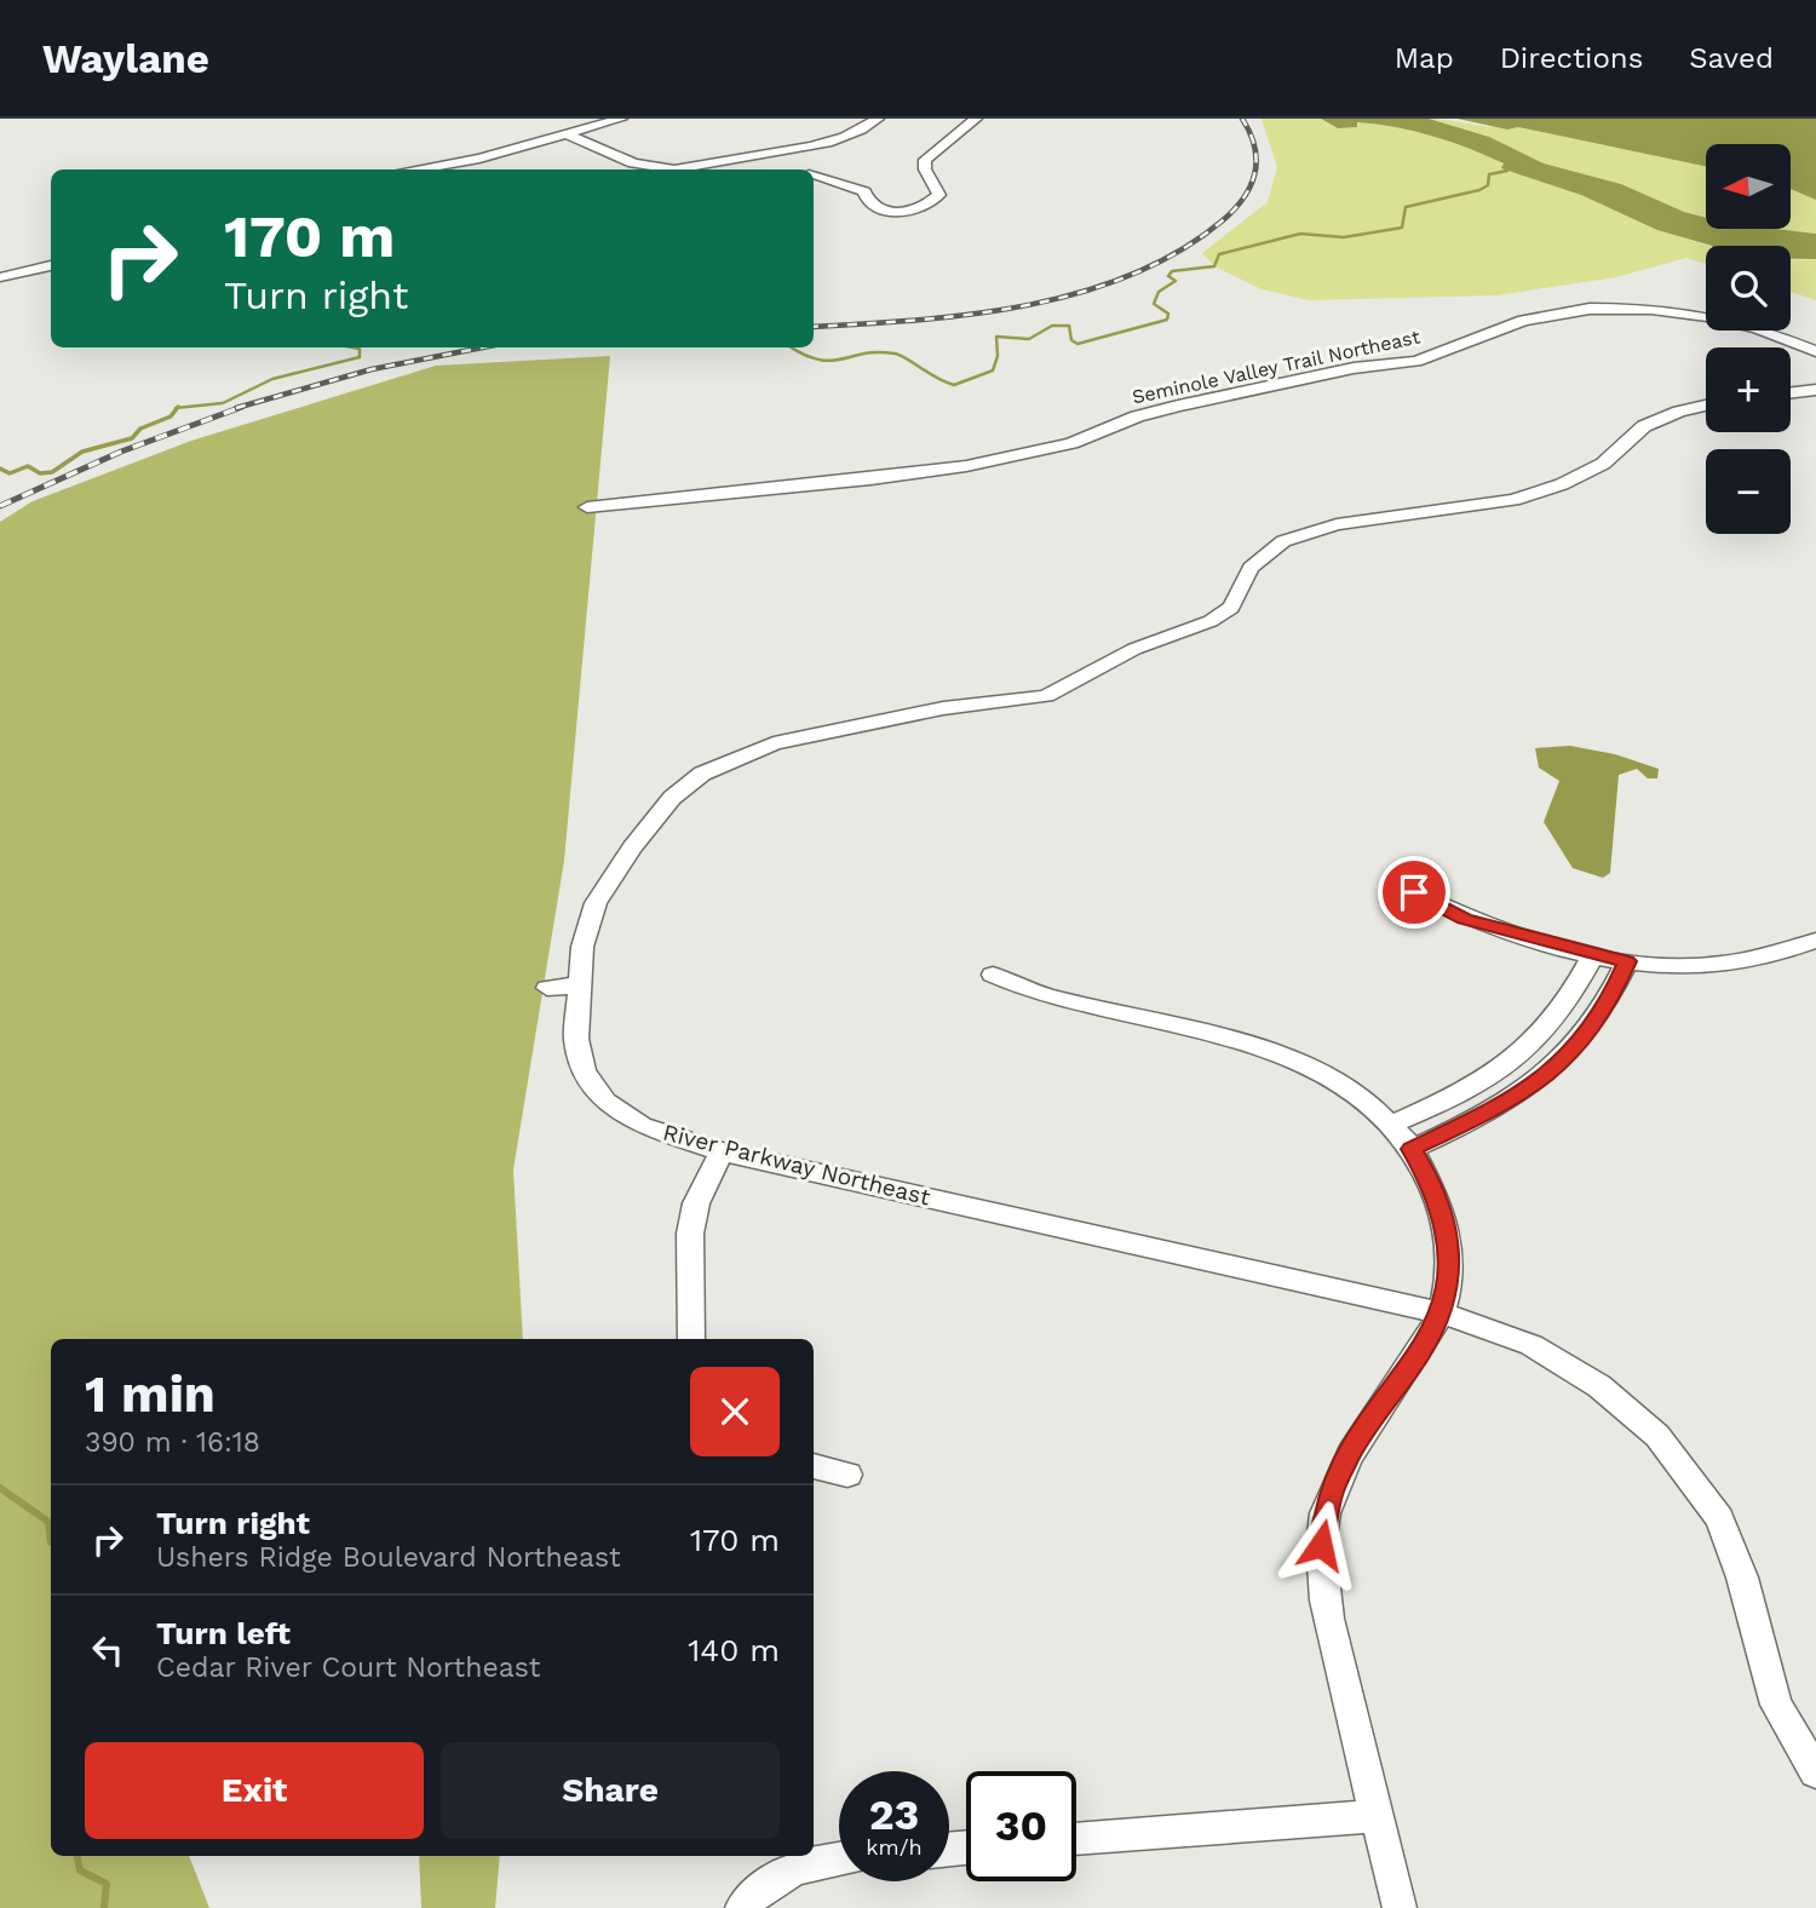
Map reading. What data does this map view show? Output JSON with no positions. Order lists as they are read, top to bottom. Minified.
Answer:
{"streets":{"street":["Seminole Valley Trail Northeast","River Parkway Northeast"]},"north":"left","page":{"header":"Waylane","nav":["Map","Directions","Saved"],"map_buttons":["+","−"],"turn":["170 m","Turn right"],"heading":["1 min","390 m · 16:18"],"list":[{"name":"Turn right","note":"Ushers Ridge Boulevard Northeast","value":"170 m"},{"name":"Turn left","note":"Cedar River Court Northeast","value":"140 m"}],"buttons":["Exit","Share"],"speed":"23 km/h","limit":"30"}}
